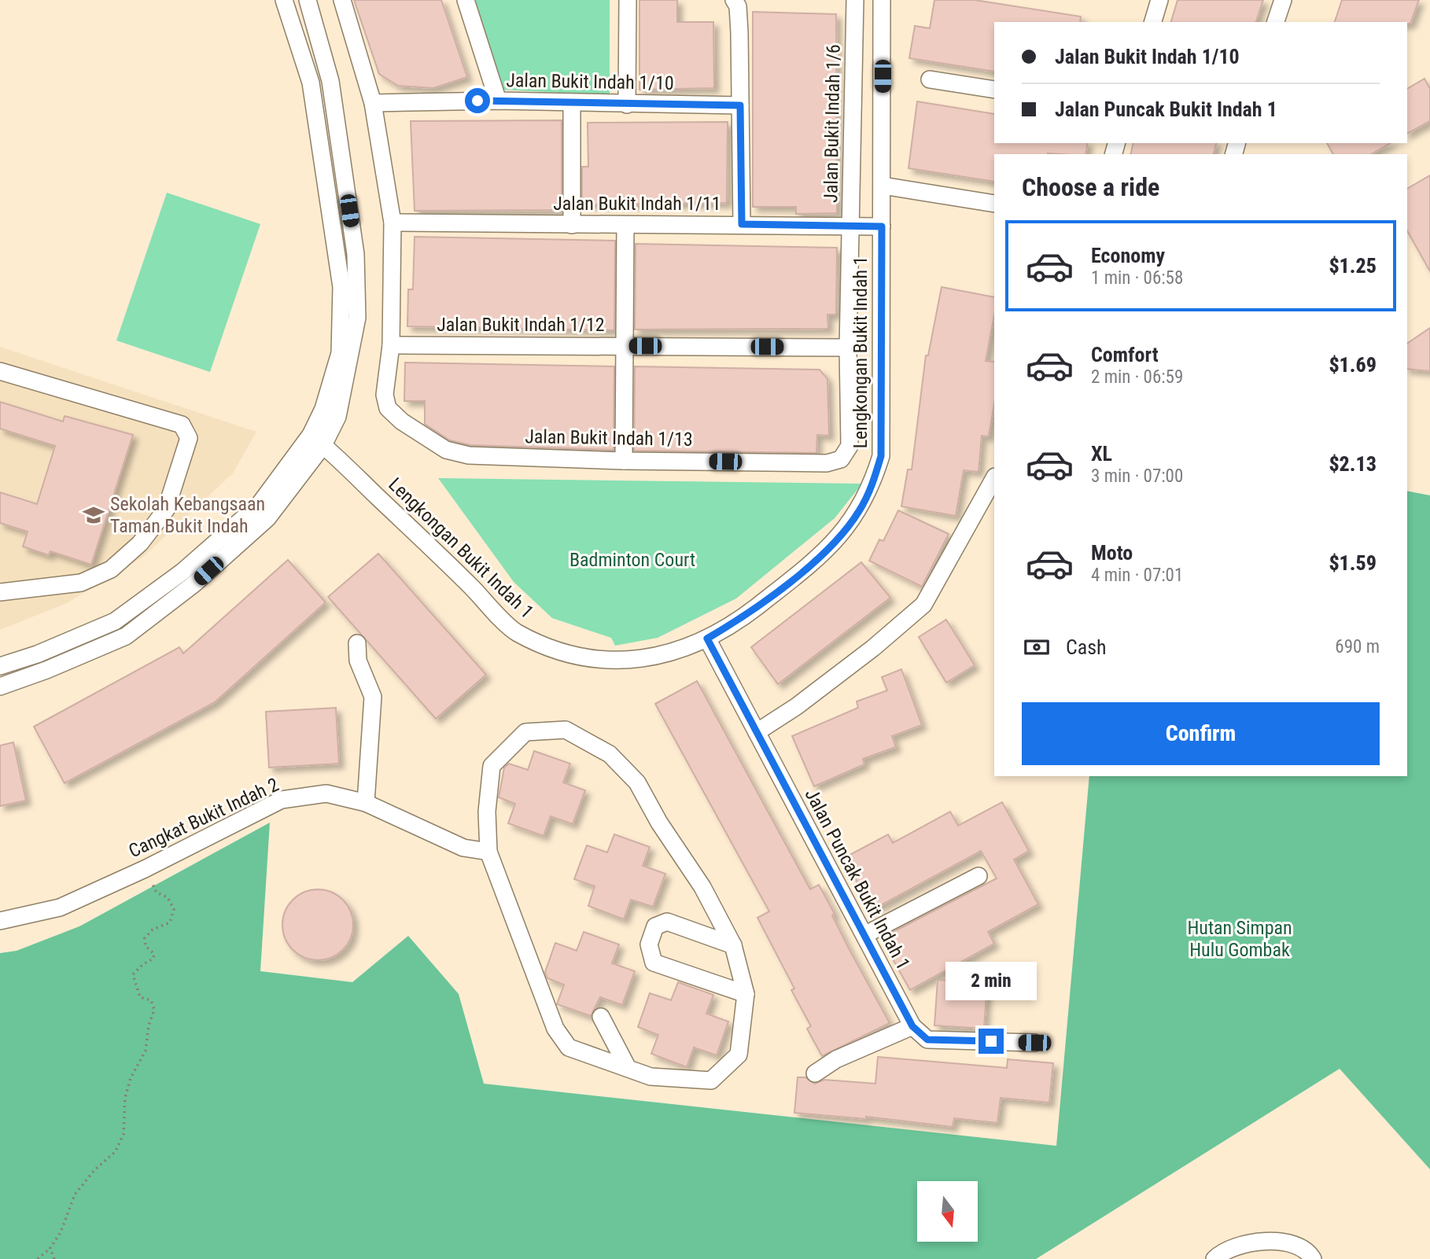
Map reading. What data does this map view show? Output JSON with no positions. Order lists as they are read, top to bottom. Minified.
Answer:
{"streets":{"street":["Jalan Bukit Indah 1/10","Jalan Bukit Indah 1/6","Jalan Bukit Indah 1/11","Jalan Bukit Indah 1/12","Lengkongan Bukit Indah 1","Jalan Bukit Indah 1/13","Cangkat Bukit Indah 2","Jalan Puncak Bukit Indah 1"]},"crossings":[["Jalan Bukit Indah 1/6","Jalan Bukit Indah 1/11"],["Jalan Bukit Indah 1/6","Jalan Bukit Indah 1/12"],["Jalan Bukit Indah 1/6","Jalan Bukit Indah 1/13"],["Jalan Bukit Indah 1/11","Lengkongan Bukit Indah 1"],["Jalan Bukit Indah 1/12","Jalan Bukit Indah 1/13"],["Lengkongan Bukit Indah 1","Jalan Puncak Bukit Indah 1"]],"parks":["Badminton Court","Hutan Simpan Hulu Gombak"],"places":{"school or university":["Sekolah Kebangsaan Taman Bukit Indah"]},"north":"bottom","page":{"banner":["Jalan Bukit Indah 1/10","Jalan Puncak Bukit Indah 1"],"heading":"Choose a ride","list":[{"name":"Economy","note":"1 min · 06:58","value":"$1.25"},{"name":"Comfort","note":"2 min · 06:59","value":"$1.69"},{"name":"XL","note":"3 min · 07:00","value":"$2.13"},{"name":"Moto","note":"4 min · 07:01","value":"$1.59"}],"pay":["Cash","690 m"],"buttons":"Confirm","bubble":"2 min"}}
